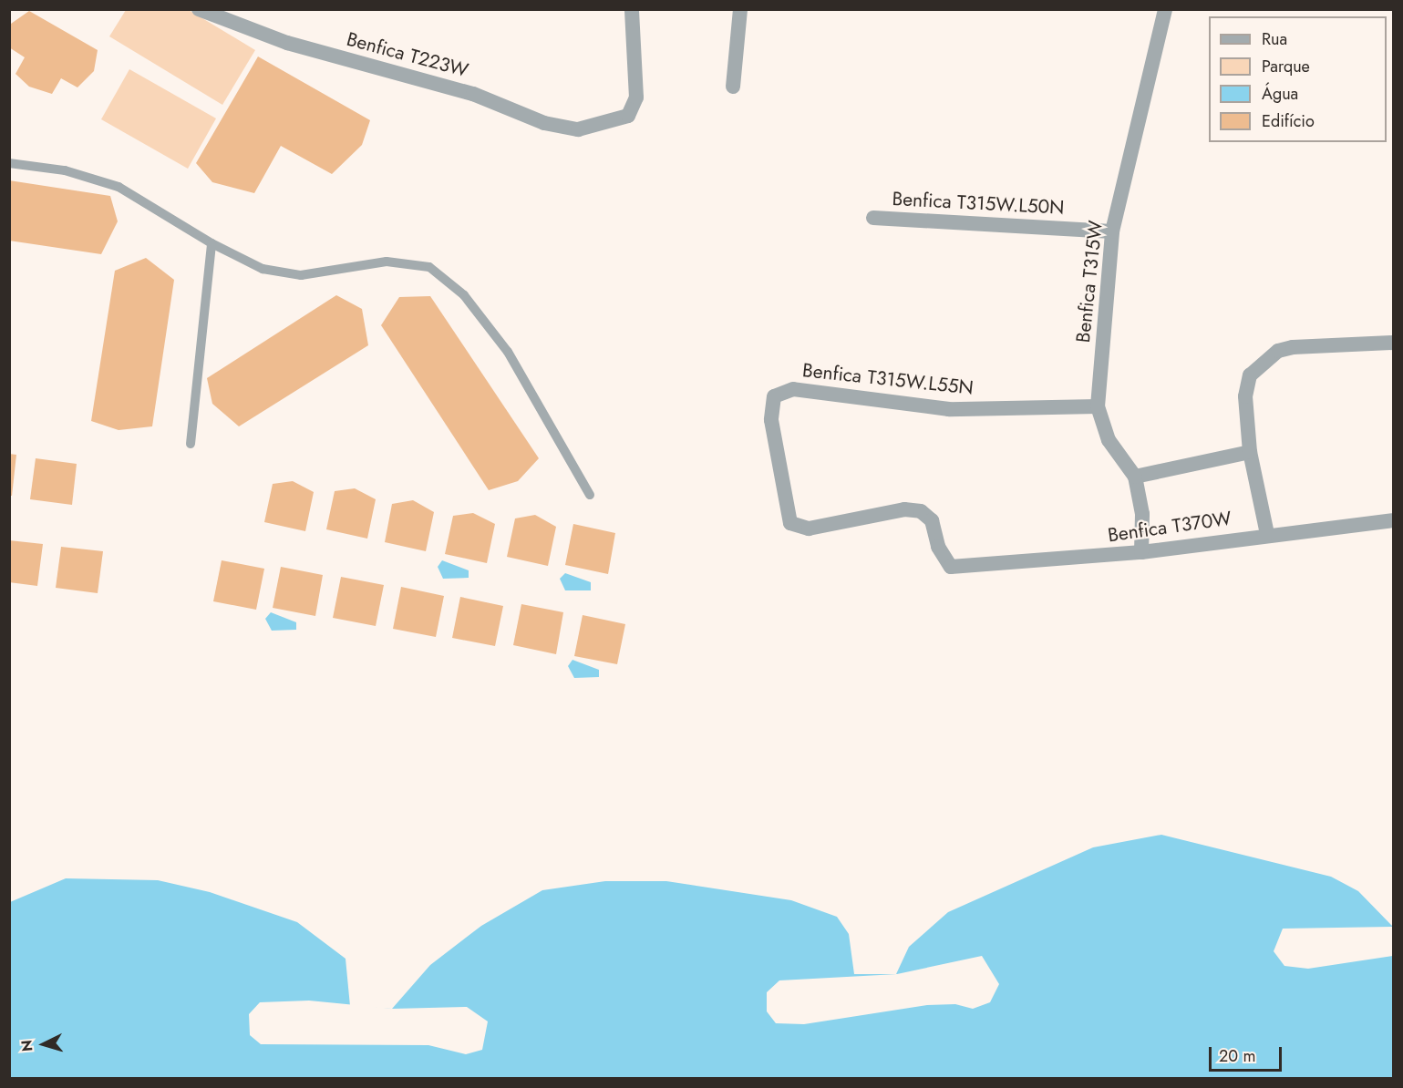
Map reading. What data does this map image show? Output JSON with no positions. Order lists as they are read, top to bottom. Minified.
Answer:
{"streets":{"street":["Benfica T223W","Benfica T315W.L50N","Benfica T315W","Benfica T315W.L55N","Benfica T370W"]},"crossings":[["Benfica T315W.L50N","Benfica T315W"],["Benfica T315W","Benfica T315W.L55N"],["Benfica T315W","Benfica T370W"],["Benfica T315W.L55N","Benfica T370W"]],"legend":["Rua","Parque","Água","Edifício"],"scale_bar":"20 m","north":"left"}
